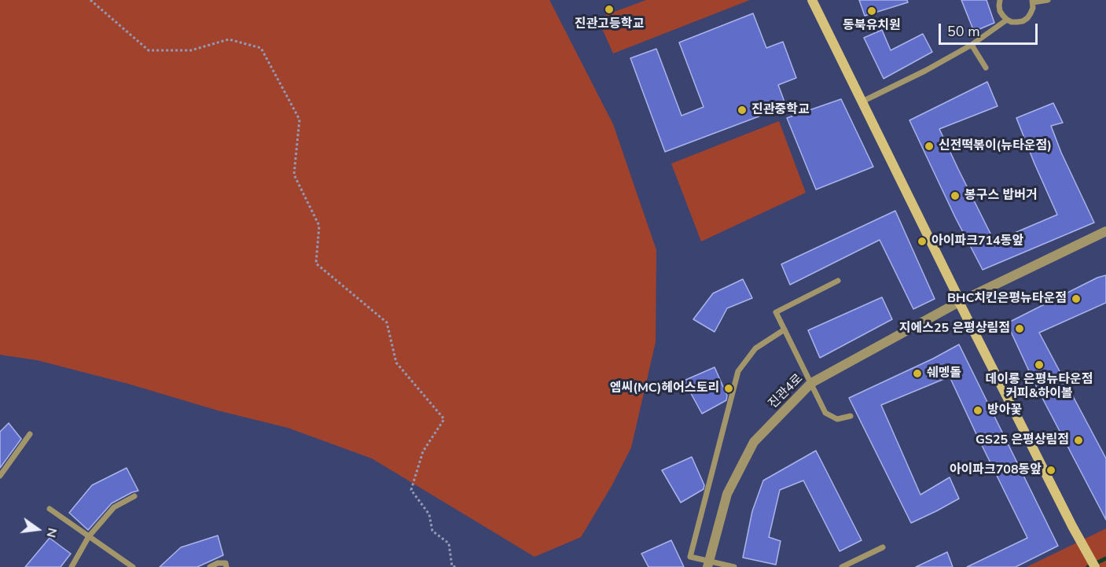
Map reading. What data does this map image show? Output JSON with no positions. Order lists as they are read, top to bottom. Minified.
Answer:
{"streets":{"street":["진관4로"]},"places":["진관고등학교","동북유치원","진관중학교","신전떡볶이(뉴타운점)","봉구스 밥버거","아이파크714동앞","BHC치킨은평뉴타운점","지에스25 은평상림점","데이롱 은평뉴타운점 커피&하이볼","쉐멩돌","엠씨(MC)헤어스토리","방아꽃","GS25 은평상림점","아이파크708동앞"],"scale_bar":"50 m","north":"right"}
